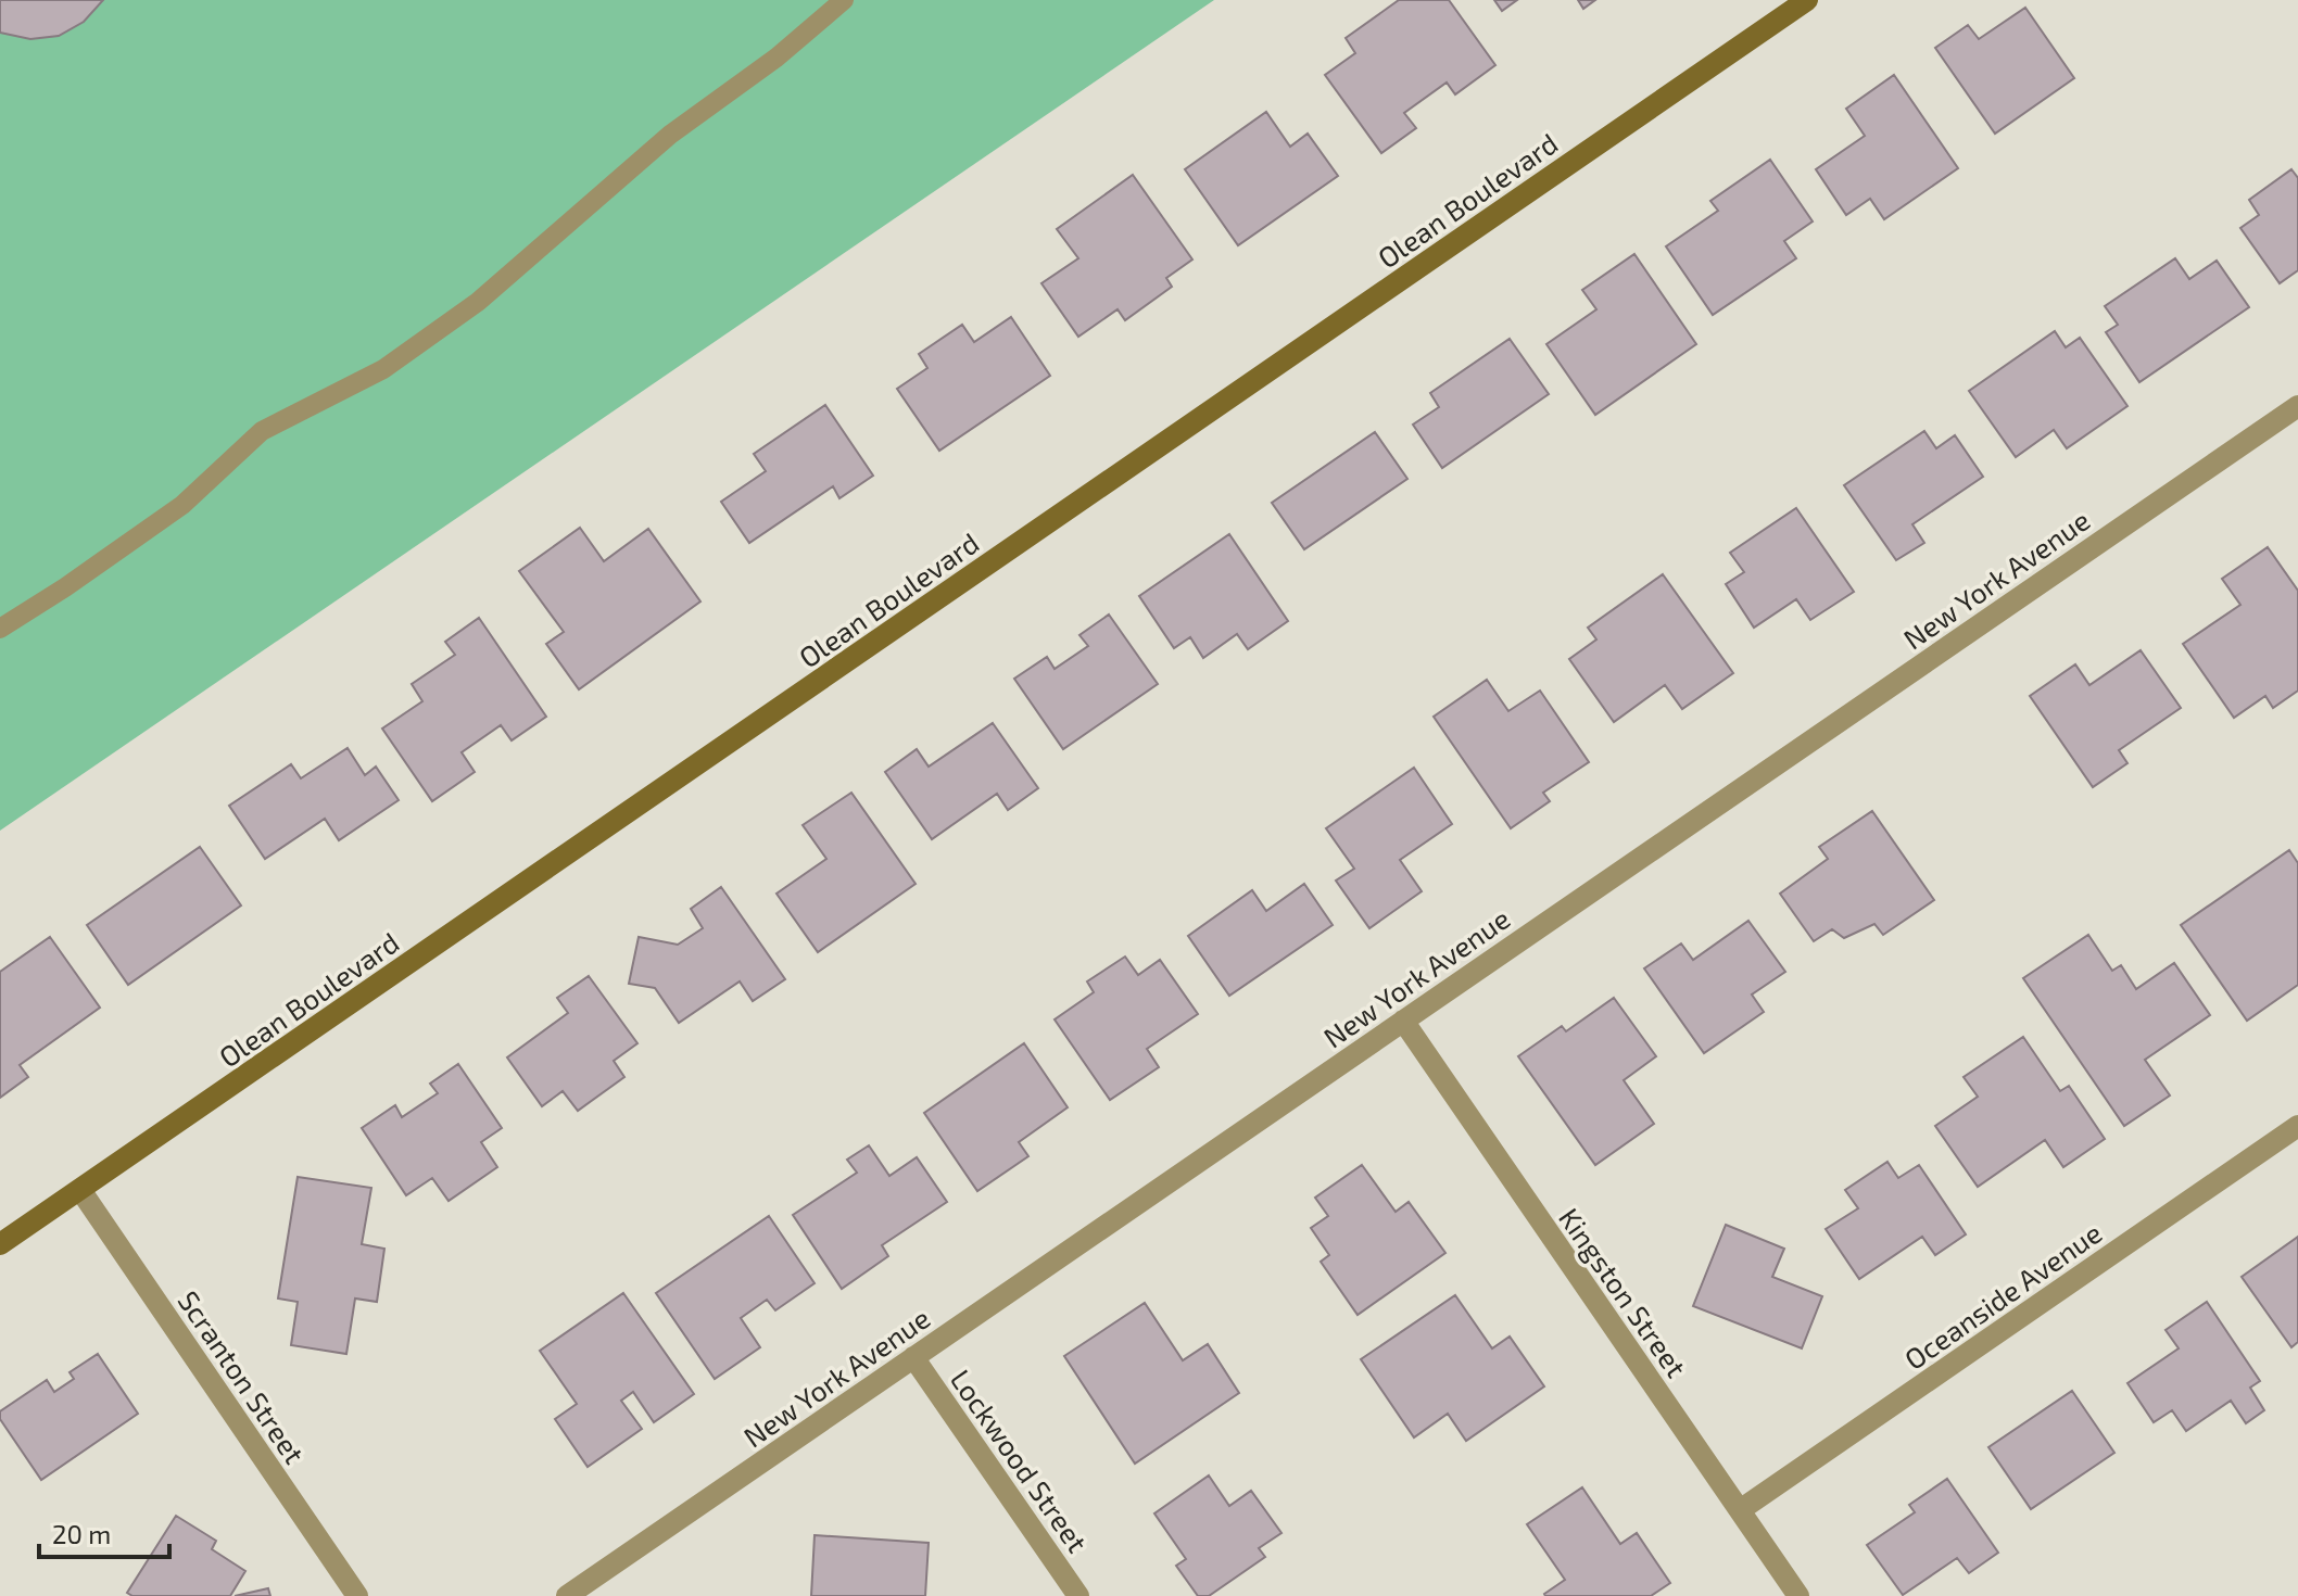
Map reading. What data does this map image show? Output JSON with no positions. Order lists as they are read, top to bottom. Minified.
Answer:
{"streets":{"street":["Olean Boulevard","New York Avenue","Kingston Street","Oceanside Avenue","Scranton Street","Lockwood Street"]},"crossings":[["Olean Boulevard","Scranton Street"],["New York Avenue","Kingston Street"],["New York Avenue","Lockwood Street"],["Kingston Street","Oceanside Avenue"]],"scale_bar":"20 m"}
